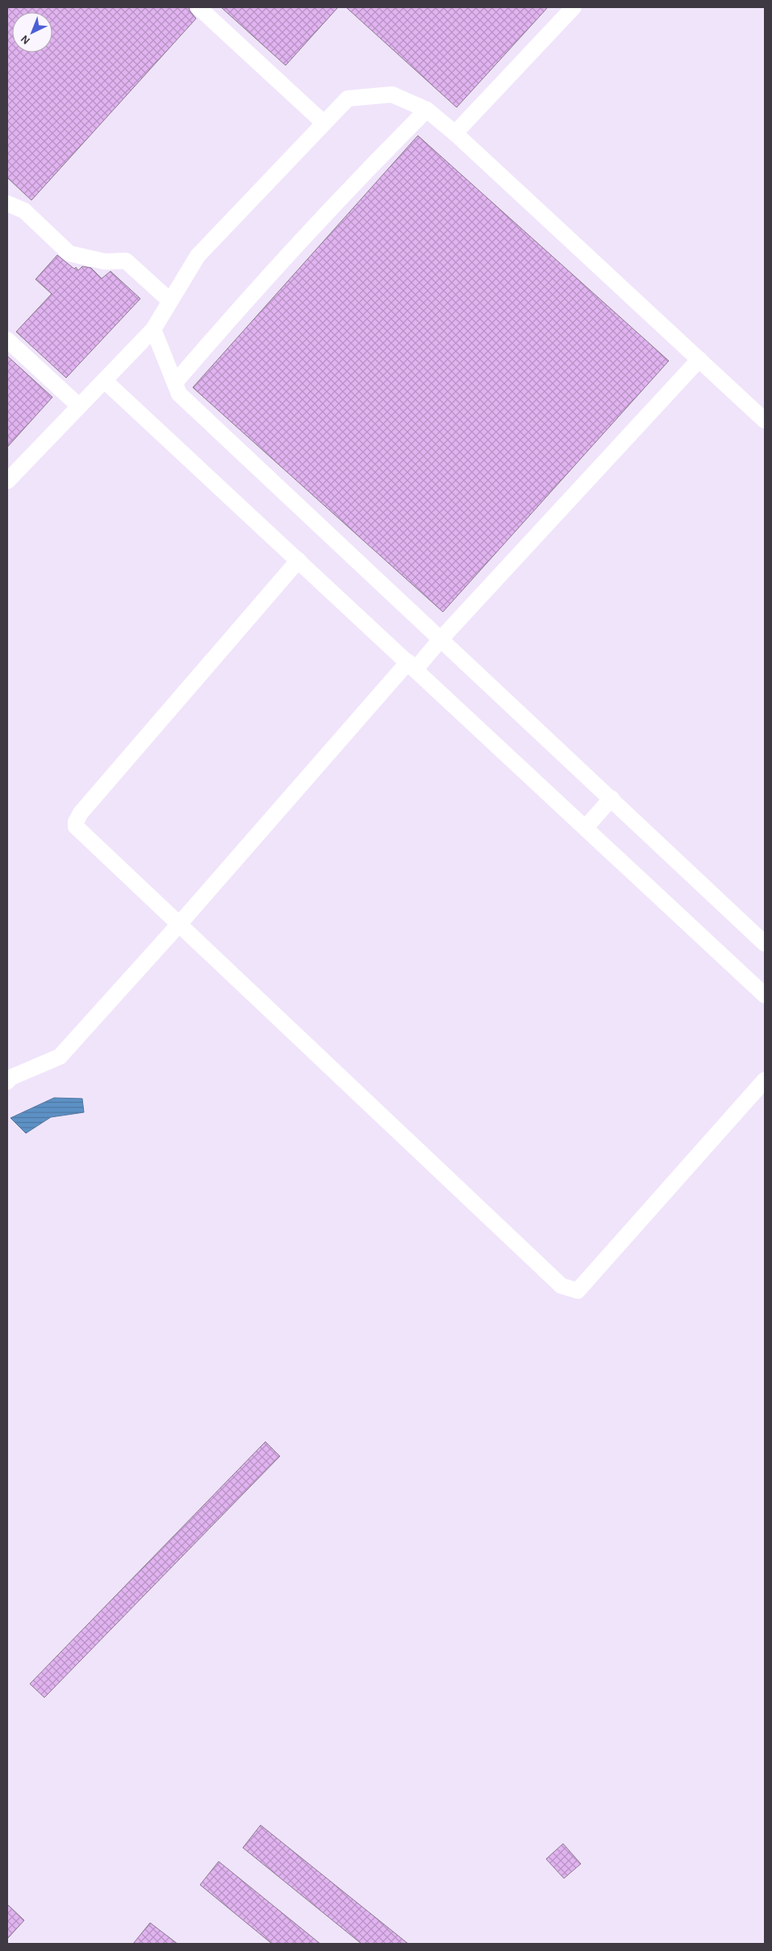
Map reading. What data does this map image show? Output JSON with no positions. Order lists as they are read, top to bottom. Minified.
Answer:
{"north":"bottom left"}
